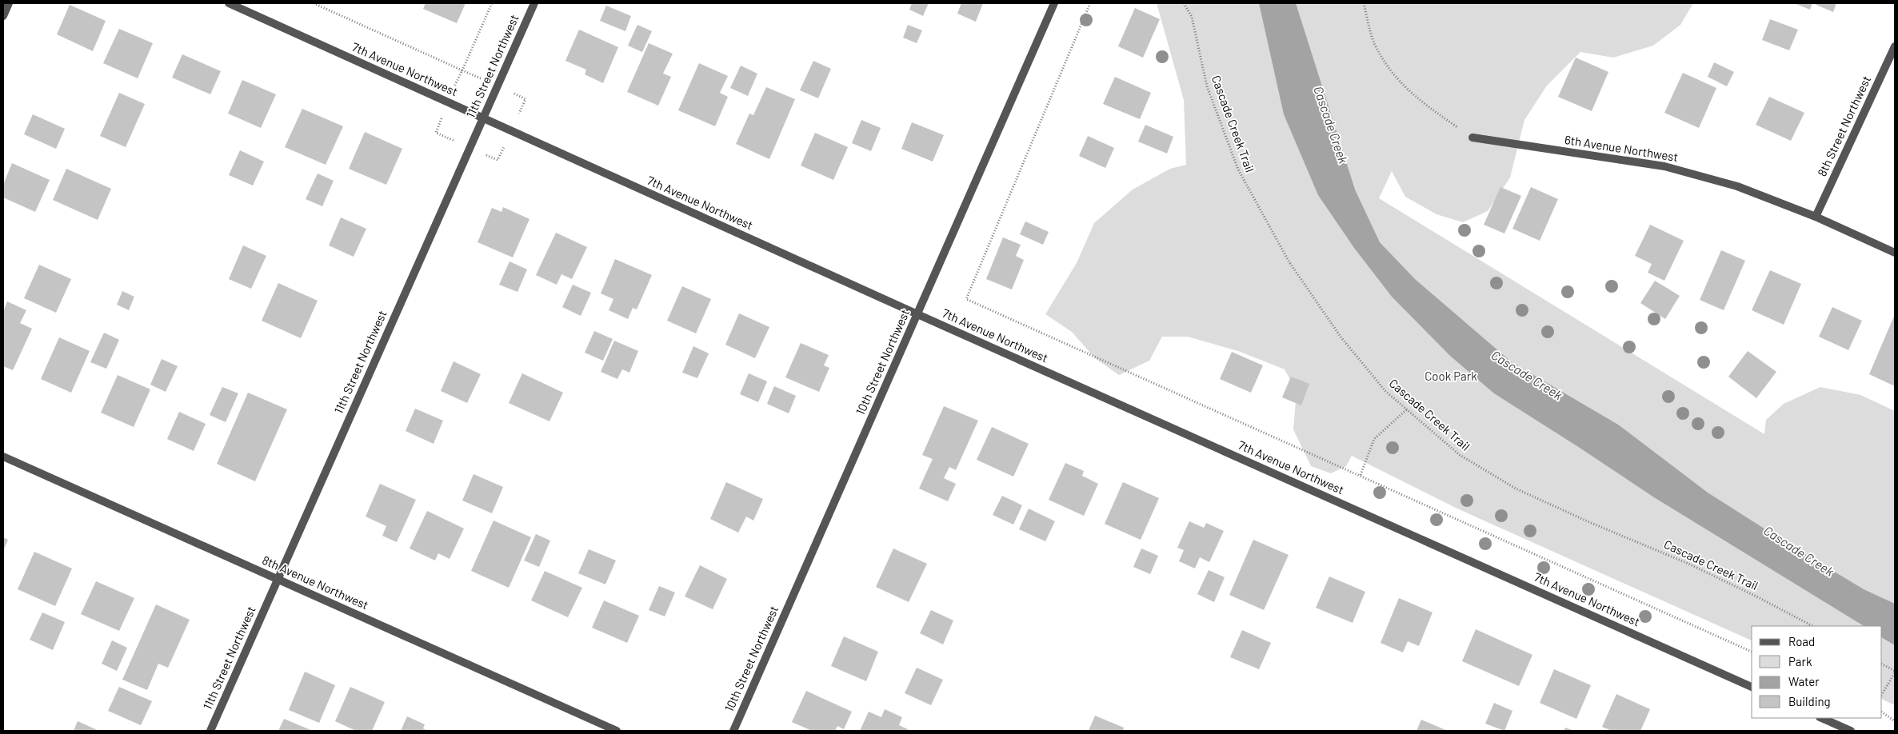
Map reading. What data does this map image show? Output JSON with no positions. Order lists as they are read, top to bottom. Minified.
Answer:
{"streets":{"street":["11th Street Northwest","7th Avenue Northwest","8th Street Northwest","6th Avenue Northwest","10th Street Northwest","8th Avenue Northwest"],"path":["Cascade Creek Trail"]},"crossings":[["11th Street Northwest","7th Avenue Northwest"],["11th Street Northwest","8th Avenue Northwest"],["7th Avenue Northwest","10th Street Northwest"],["8th Street Northwest","6th Avenue Northwest"]],"water":["Cascade Creek"],"parks":["Cook Park"],"legend":["Road","Park","Water","Building"]}
